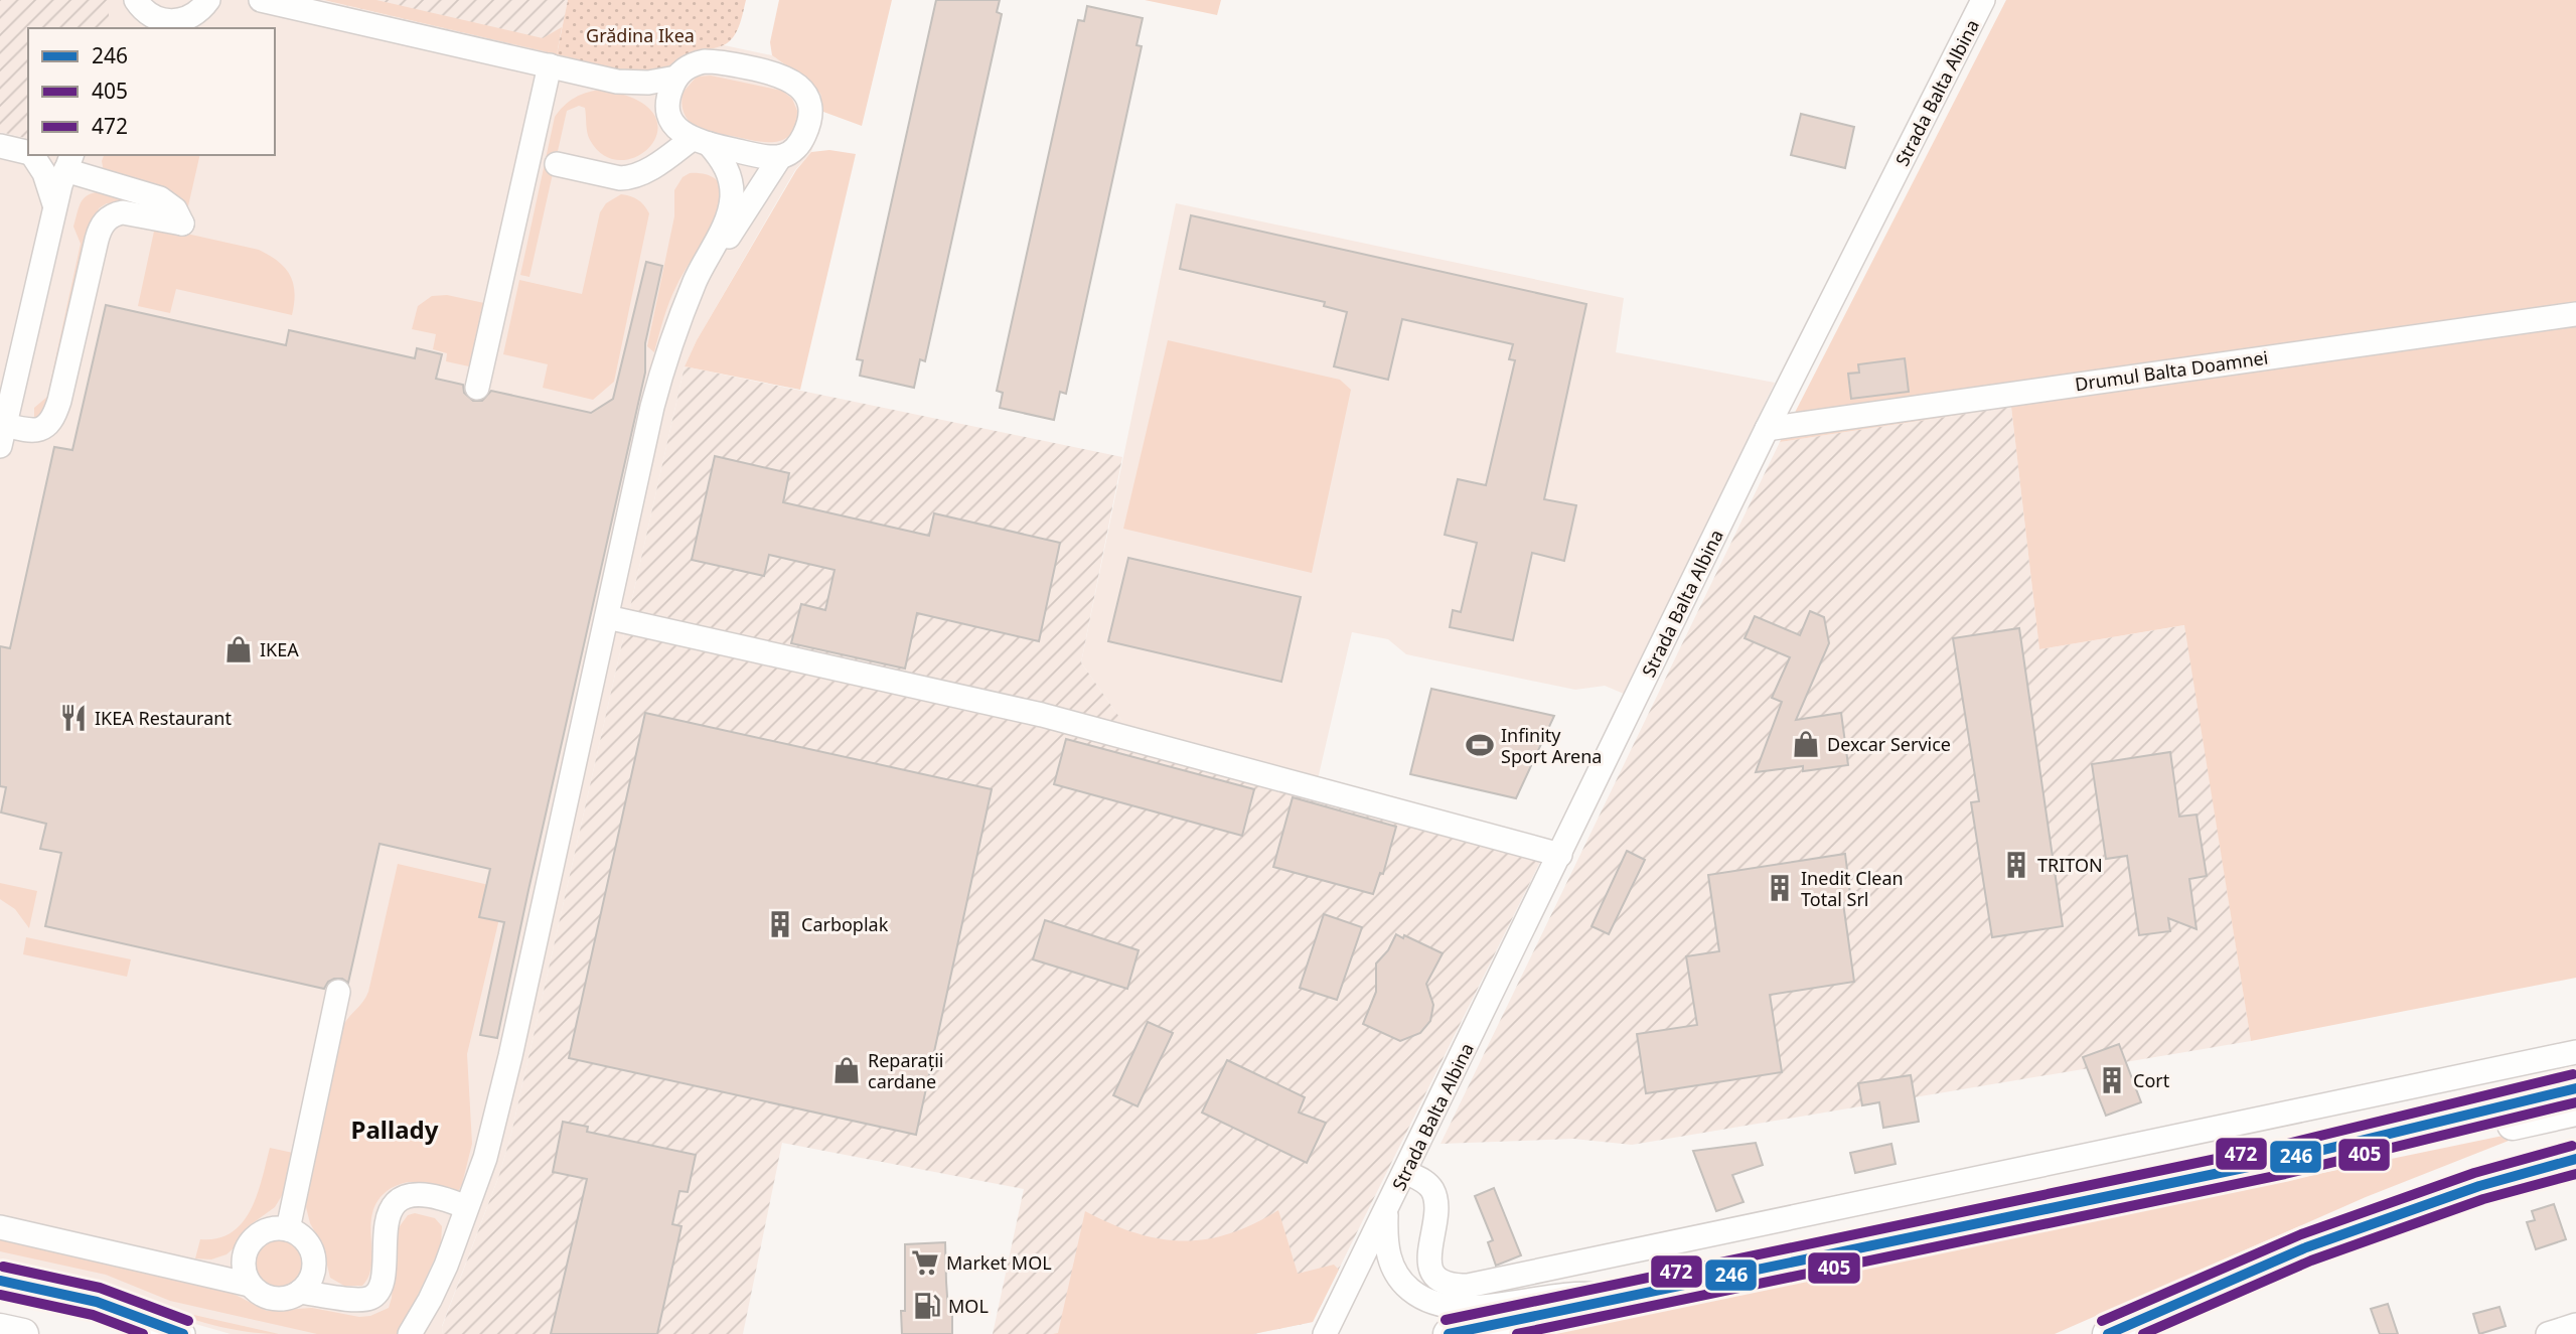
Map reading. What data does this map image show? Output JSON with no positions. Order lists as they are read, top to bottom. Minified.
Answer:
{"streets":{"street":["Strada Balta Albina","Drumul Balta Doamnei"]},"crossings":[["Strada Balta Albina","Drumul Balta Doamnei"]],"districts":["Pallady"],"parks":["Grădina Ikea"],"places":{"shop":["IKEA","Dexcar Service","Reparații cardane"],"restaurant":["IKEA Restaurant"],"sports":["Infinity Sport Arena"],"building":["TRITON","Inedit Clean Total Srl","Carboplak","Cort"],"supermarket":["Market MOL"],"fuel station":["MOL"]},"lines":["transit line 472","transit line 246","transit line 405"],"legend":["246","405","472"]}
